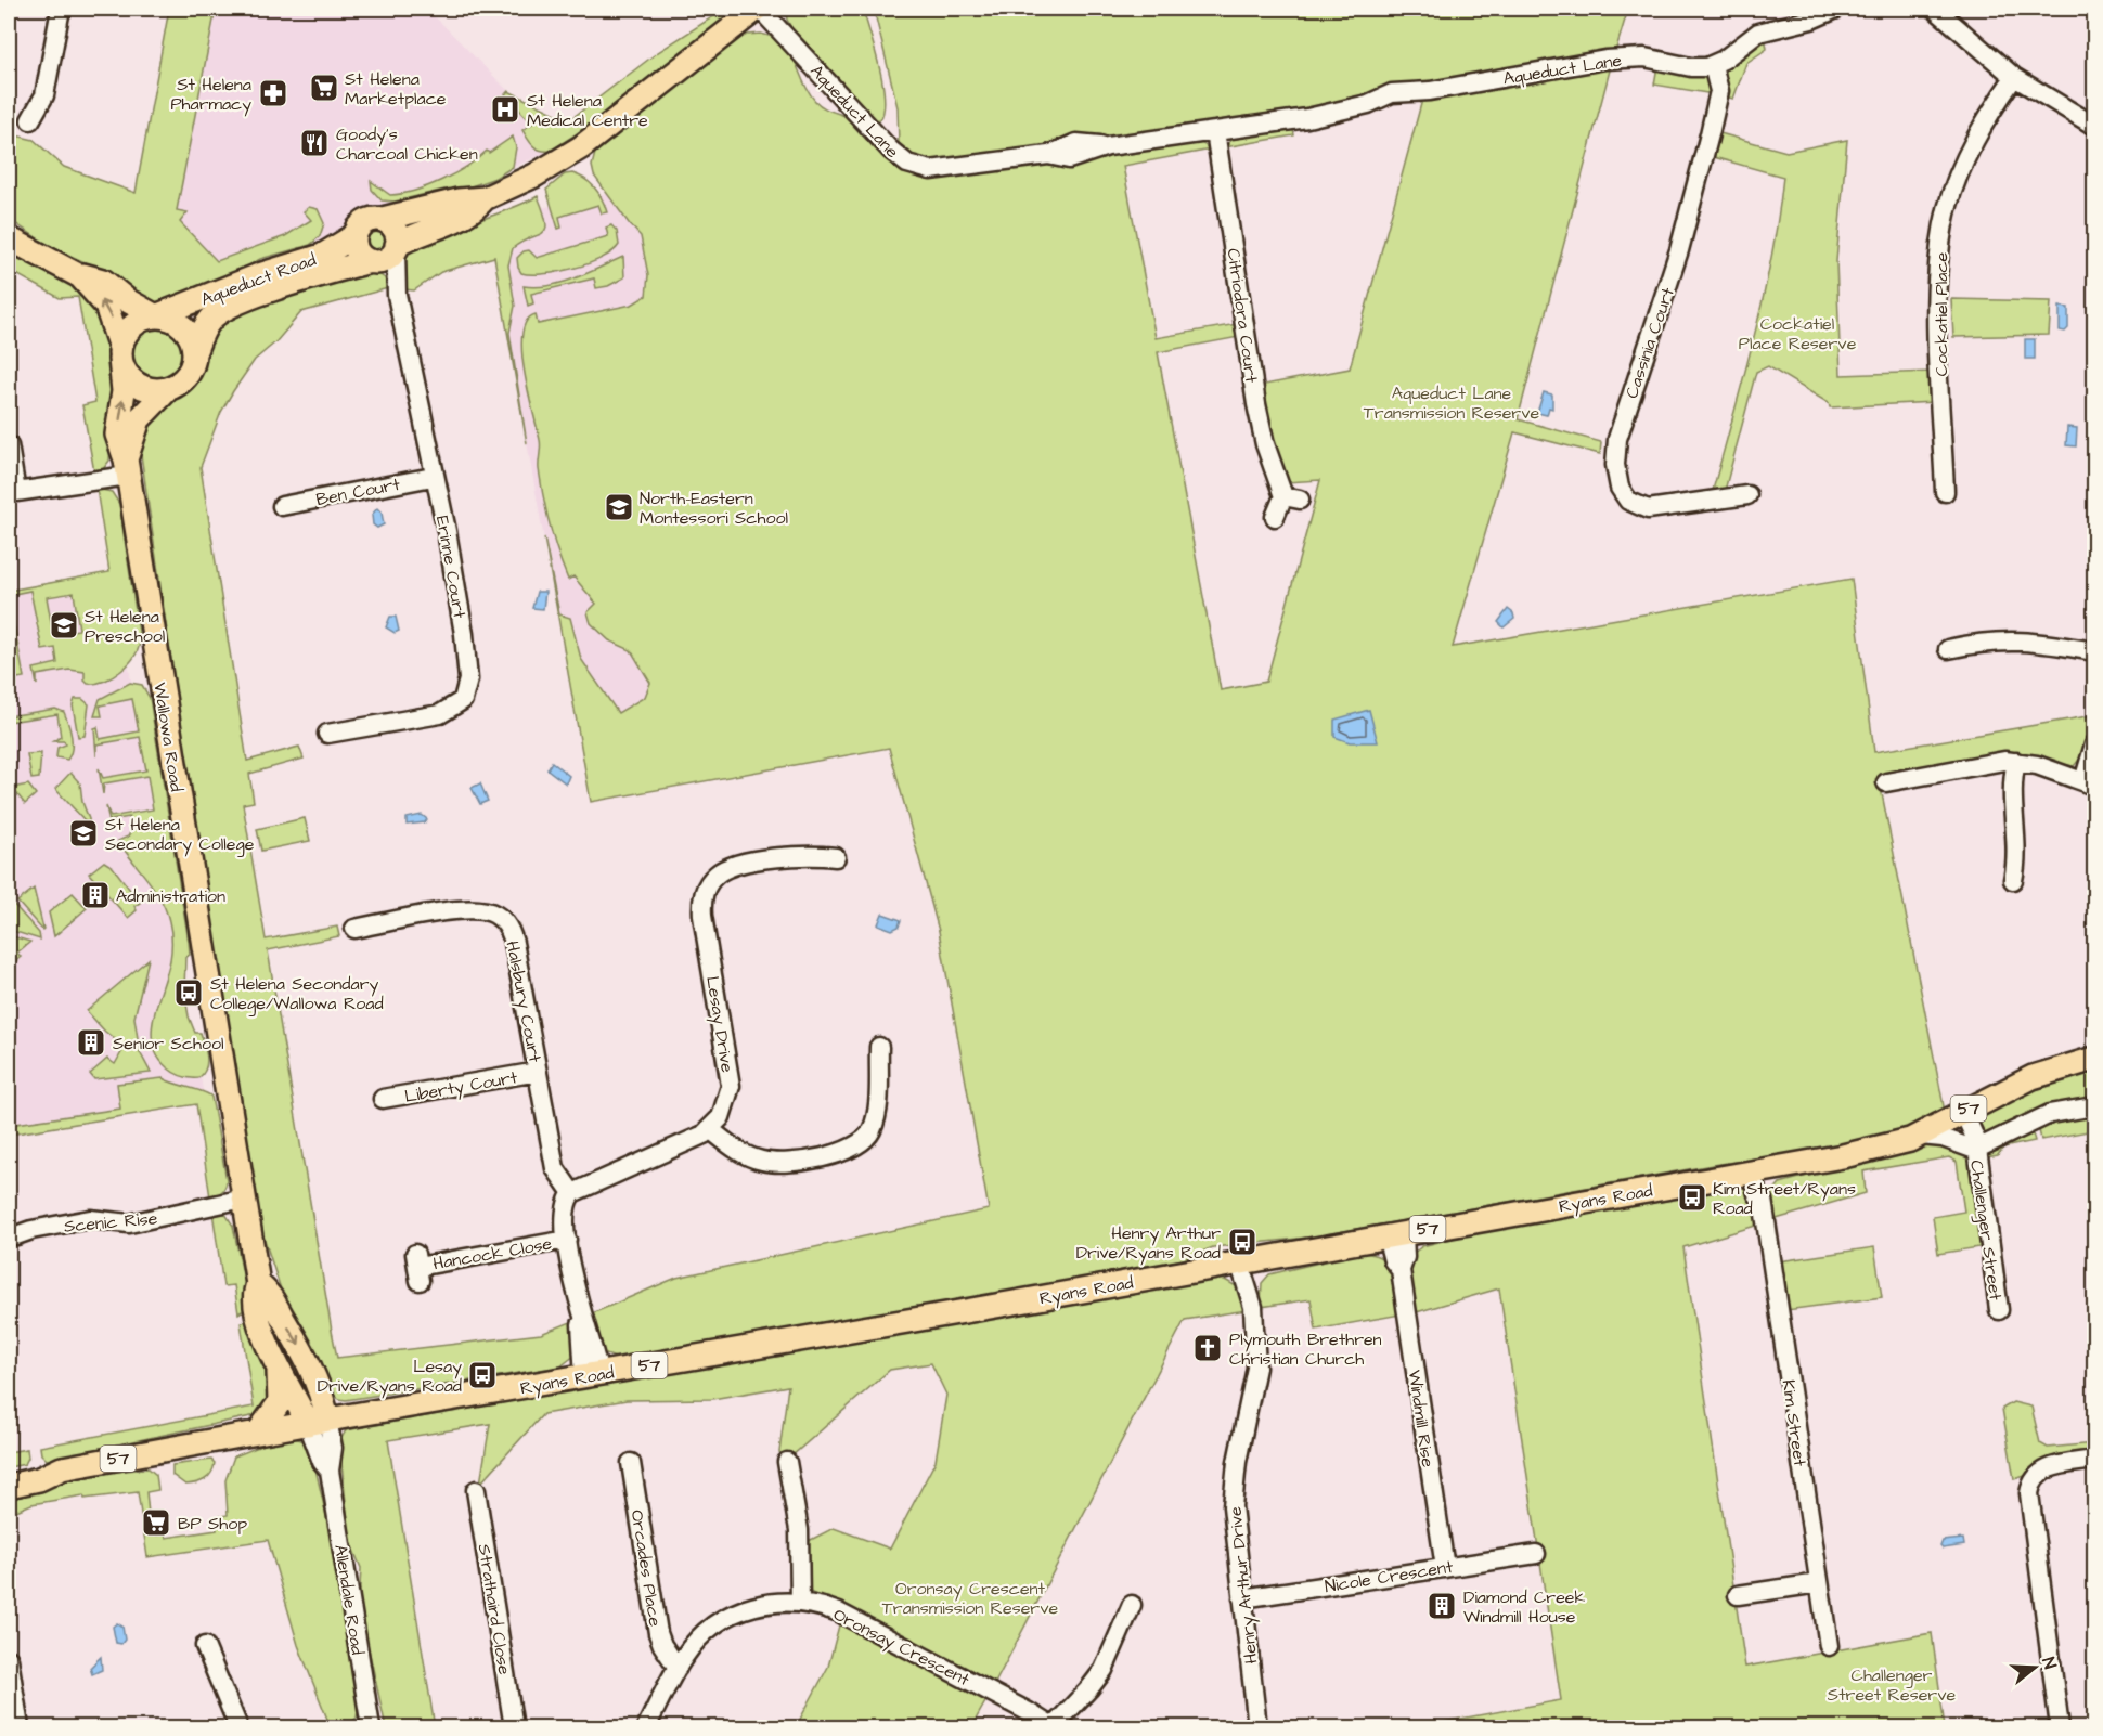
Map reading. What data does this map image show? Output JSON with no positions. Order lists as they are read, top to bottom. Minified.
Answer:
{"streets":{"main road":["Aqueduct Road","Wallowa Road","57","Ryans Road"],"street":["Aqueduct Lane","Cockatiel Place","Citriodora Court","Cassinia Court","Ben Court","Erinne Court","Halsbury Court","Lesay Drive","Liberty Court","Scenic Rise","Challenger Street","Hancock Close","Windmill Rise","Kim Street","Orcades Place","Nicole Crescent","Henry Arthur Drive","Allendale Road","Strathaird Close","Oronsay Crescent"]},"crossings":[["Aqueduct Lane","Citriodora Court"],["Aqueduct Lane","Cassinia Court"],["Aqueduct Road","Erinne Court"],["Aqueduct Road","Wallowa Road"],["Ben Court","Erinne Court"],["Wallowa Road","Ryans Road"],["Wallowa Road","Scenic Rise"],["Wallowa Road","Allendale Road"],["Halsbury Court","Liberty Court"],["Ryans Road","Challenger Street"],["Ryans Road","Windmill Rise"],["Ryans Road","Kim Street"],["Ryans Road","Henry Arthur Drive"],["Ryans Road","Allendale Road"],["Windmill Rise","Nicole Crescent"],["Orcades Place","Oronsay Crescent"],["Nicole Crescent","Henry Arthur Drive"]],"parks":["Cockatiel Place Reserve","Aqueduct Lane Transmission Reserve","Oronsay Crescent Transmission Reserve","Challenger Street Reserve"],"places":{"supermarket":["St Helena Marketplace","BP Shop"],"pharmacy":["St Helena Pharmacy"],"hospital":["St Helena Medical Centre"],"restaurant":["Goody's Charcoal Chicken"],"school or university":["North-Eastern Montessori School","St Helena Preschool","St Helena Secondary College"],"building":["Administration","Senior School","Diamond Creek Windmill House"],"bus stop":["St Helena Secondary College/Wallowa Road","Kim Street/Ryans Road","Henry Arthur Drive/Ryans Road","Lesay Drive/Ryans Road"],"church":["Plymouth Brethren Christian Church"]},"north":"right"}
